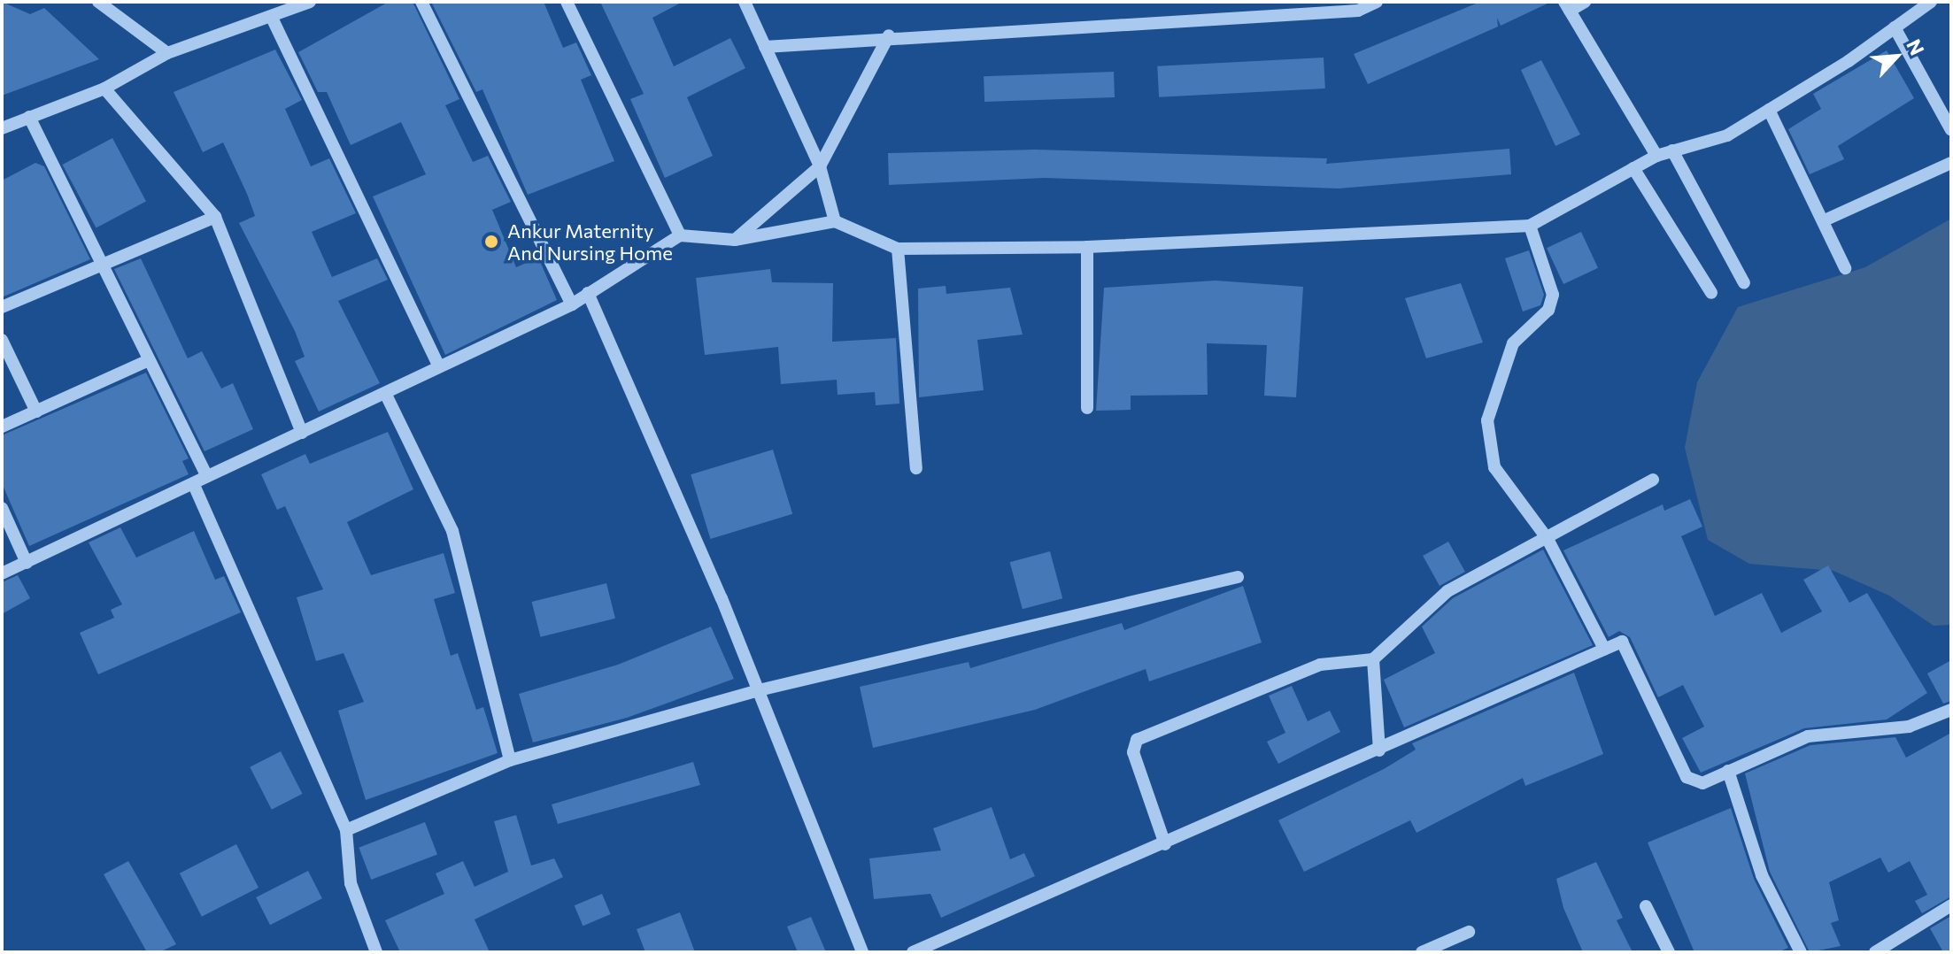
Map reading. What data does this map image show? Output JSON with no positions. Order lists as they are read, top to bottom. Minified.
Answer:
{"places":["Ankur Maternity And Nursing Home"],"north":"top right"}
